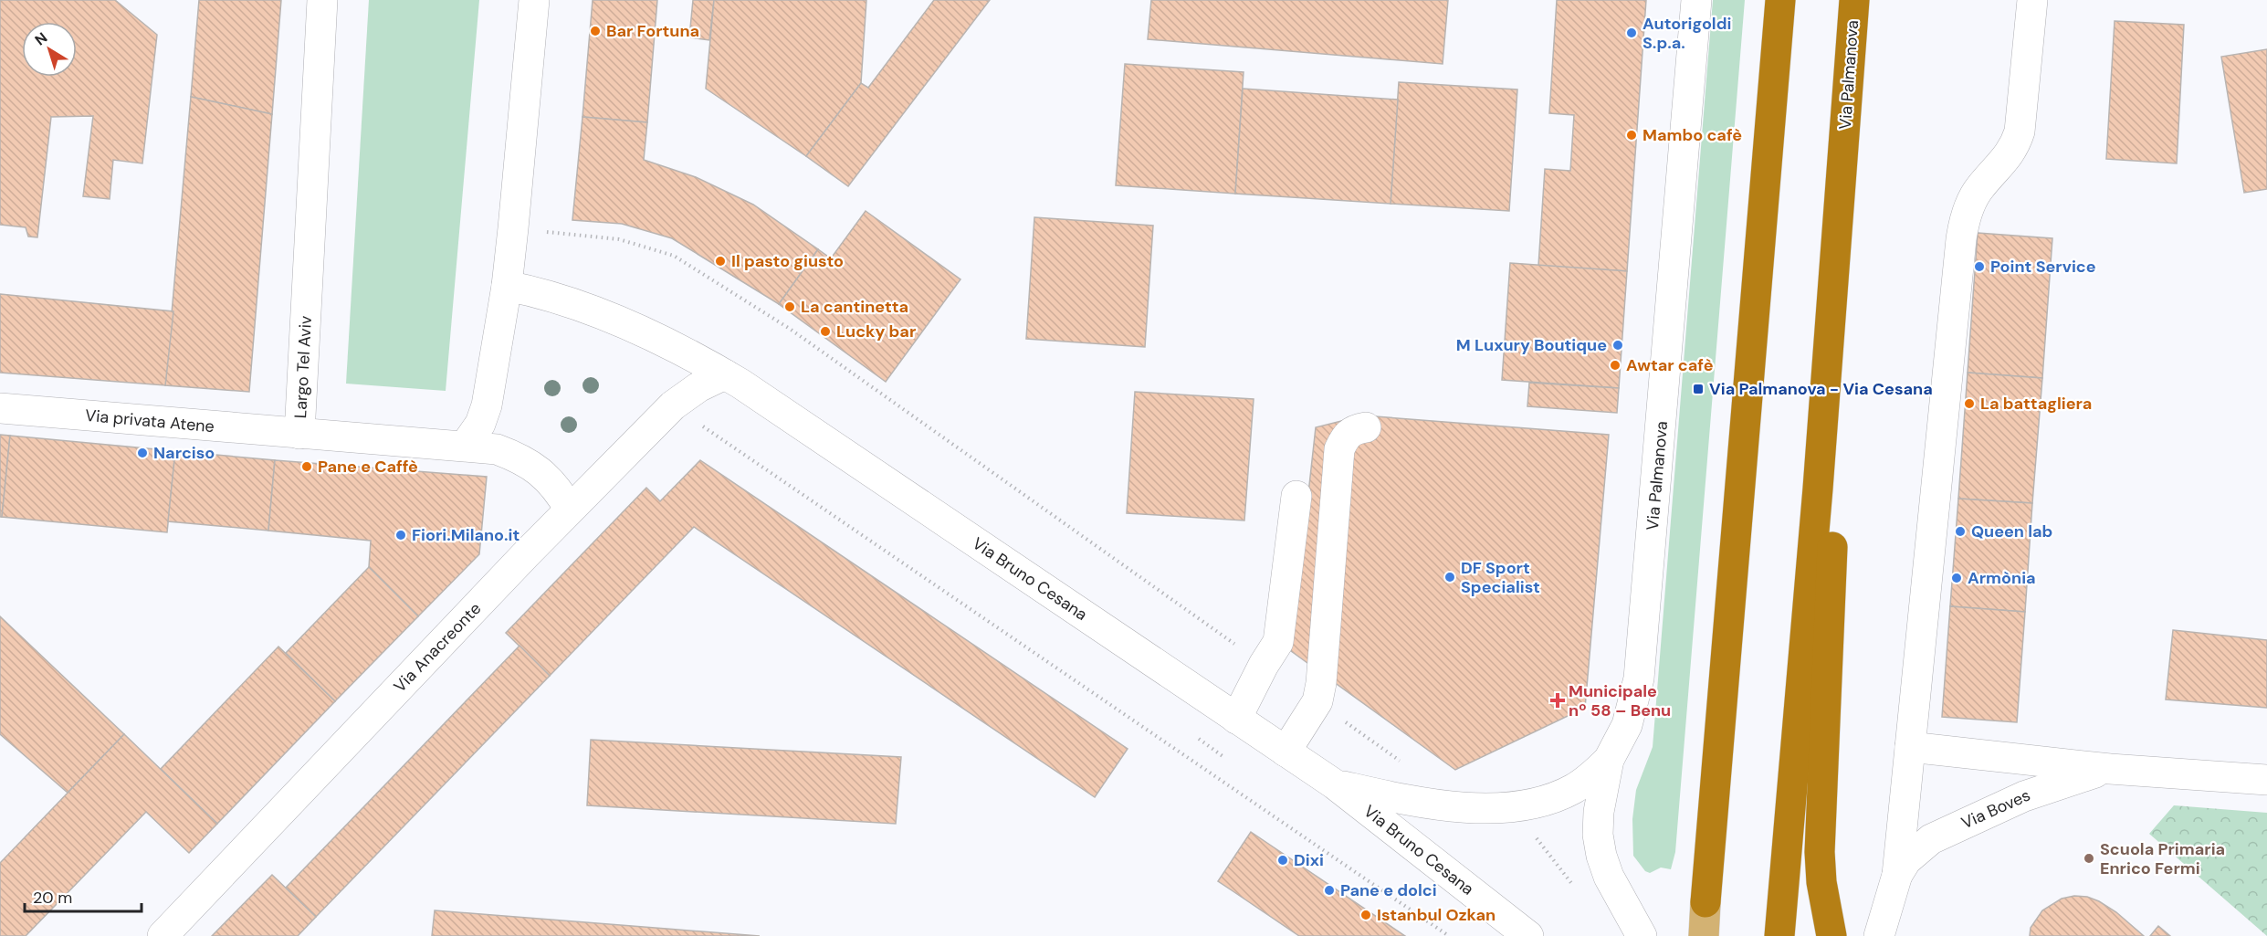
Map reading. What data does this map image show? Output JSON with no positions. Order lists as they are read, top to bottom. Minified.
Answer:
{"streets":{"highway":["Via Palmanova"],"street":["Largo Tel Aviv","Via privata Atene","Via Bruno Cesana","Via Anacreonte","Via Boves"]},"crossings":[["Via Palmanova","Via Bruno Cesana"],["Largo Tel Aviv","Via privata Atene"],["Via Bruno Cesana","Via Anacreonte"]],"places":{"other":["Bar Fortuna","Autorigoldi S.p.a.","Mambo cafè","Il pasto giusto","Point Service","La cantinetta","Lucky bar","M Luxury Boutique","Awtar cafè","La battagliera","Narciso","Pane e Caffè","Queen lab","Fiori.Milano.it","DF Sport Specialist","Armònia","Scuola Primaria Enrico Fermi","Dixi","Pane e dolci","Istanbul Ozkan"],"transit":["Via Palmanova - Via Cesana"],"health":["Municipale nº 58 – Benu"]},"scale_bar":"20 m","north":"top left"}
